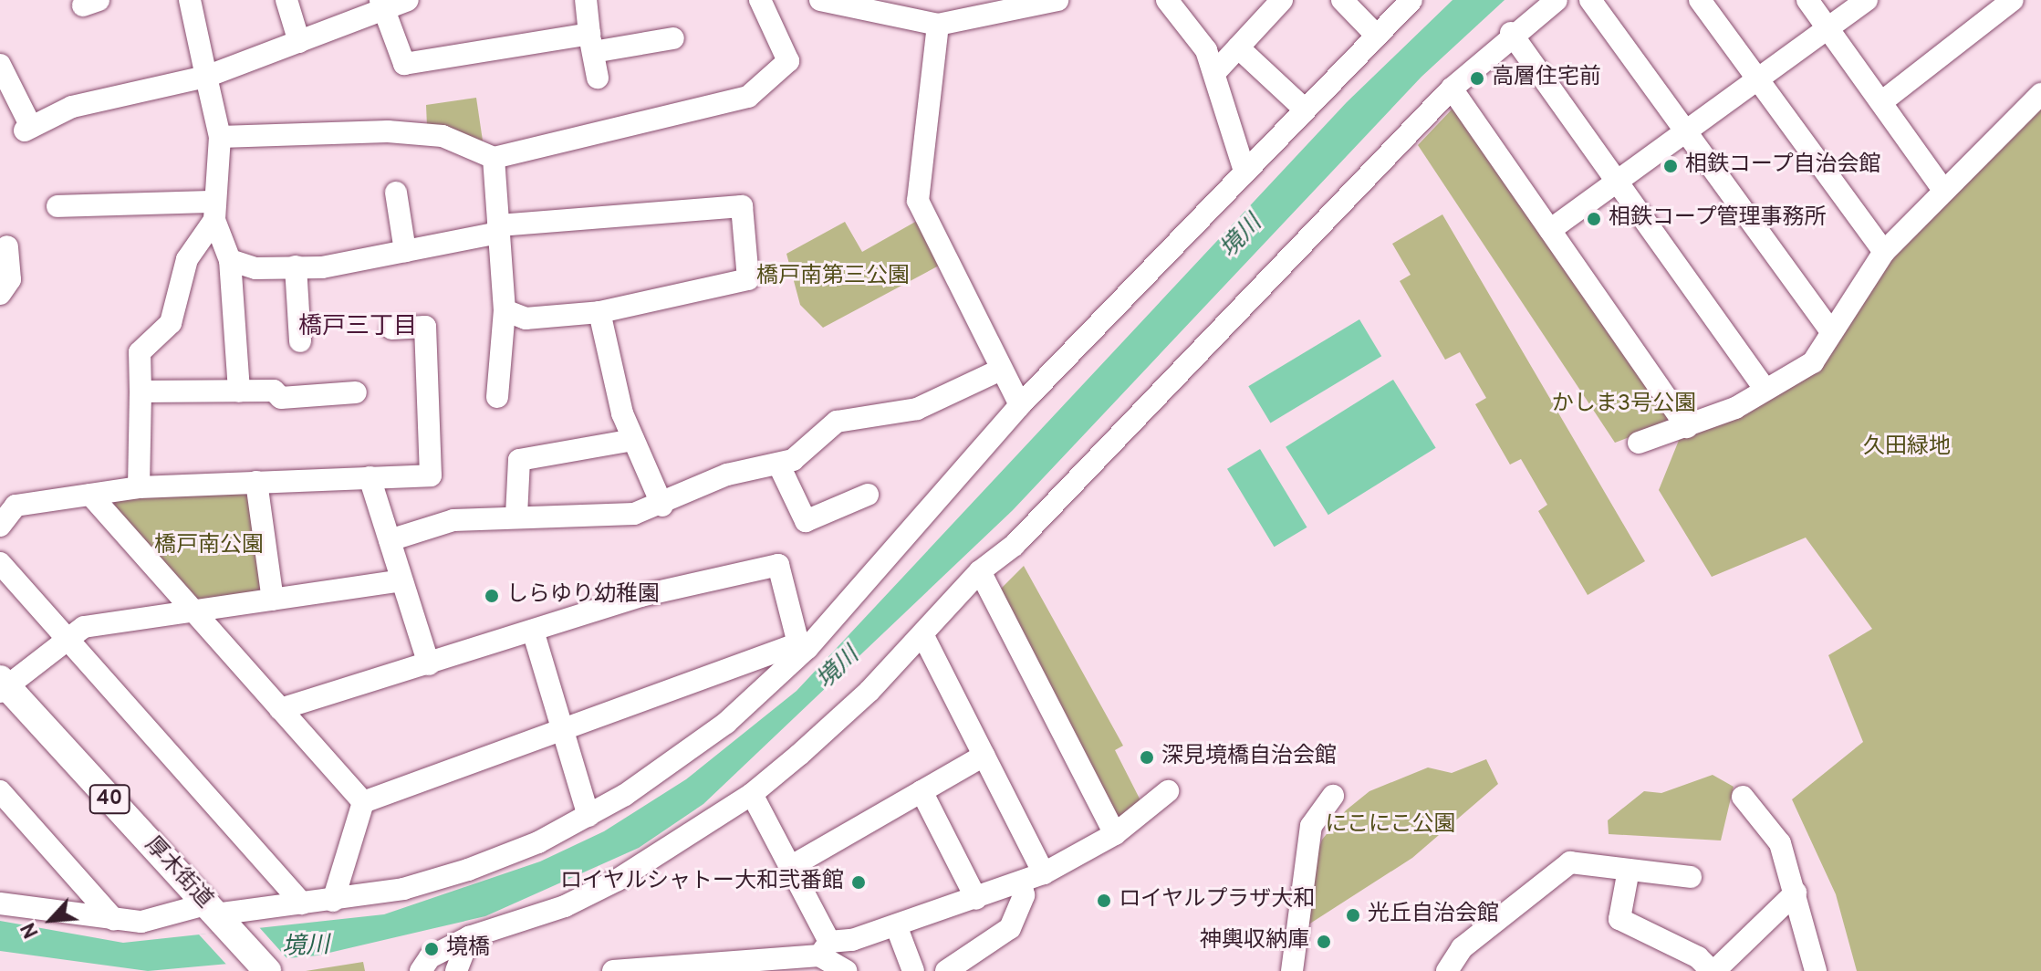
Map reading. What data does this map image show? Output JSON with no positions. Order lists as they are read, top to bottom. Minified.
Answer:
{"streets":{"main road":["40","厚木街道"]},"districts":["橋戸三丁目"],"water":["境川"],"parks":["橋戸南第三公園","かしま3号公園","久田緑地","橋戸南公園","にこにこ公園"],"places":["高層住宅前","相鉄コープ自治会館","相鉄コープ管理事務所","しらゆり幼稚園","深見境橋自治会館","ロイヤルシャトー大和弐番館","ロイヤルプラザ大和","光丘自治会館","神輿収納庫","境橋"],"north":"bottom left"}
